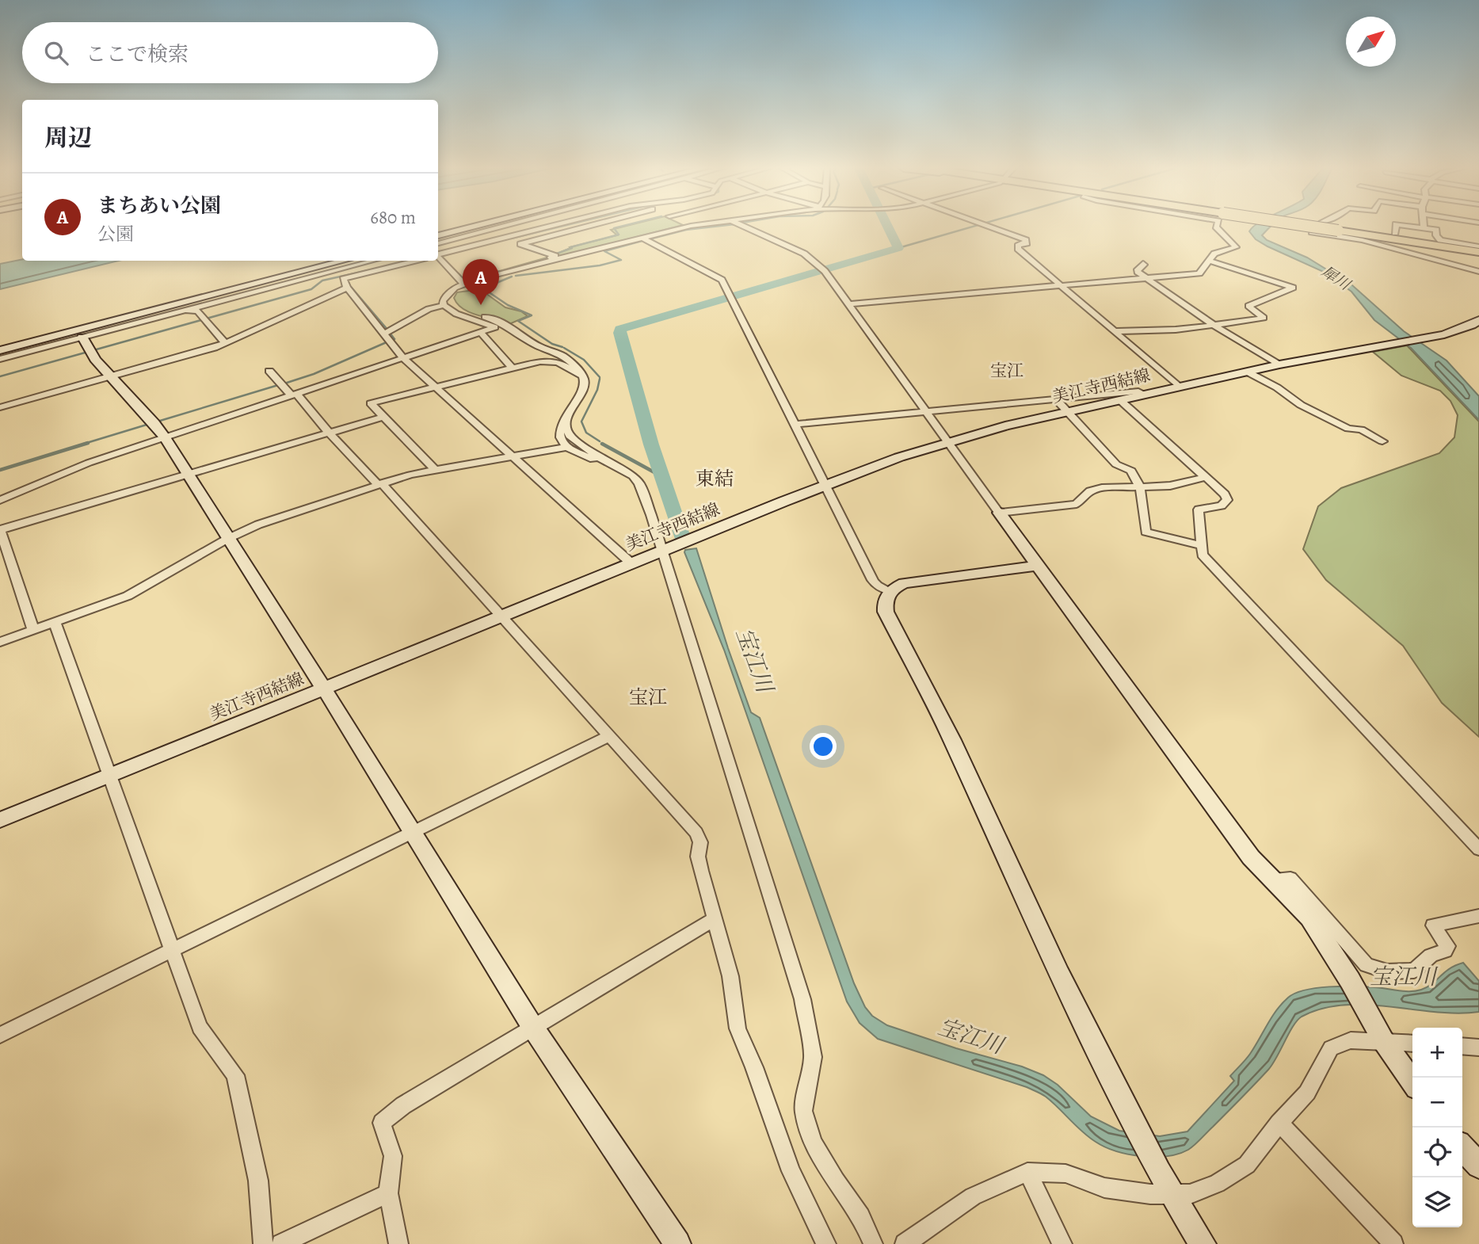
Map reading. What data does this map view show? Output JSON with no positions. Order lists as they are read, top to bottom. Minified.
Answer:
{"streets":{"main road":["美江寺西結線"]},"districts":["宝江","東結","宝江"],"water":["犀川","宝江川"],"north":"top right","page":{"search":"ここで検索","heading":"周辺","list":[{"mark":"A","name":"まちあい公園","note":"公園","value":"680 m"}],"pins":"A","map_buttons":["+","−"]}}
